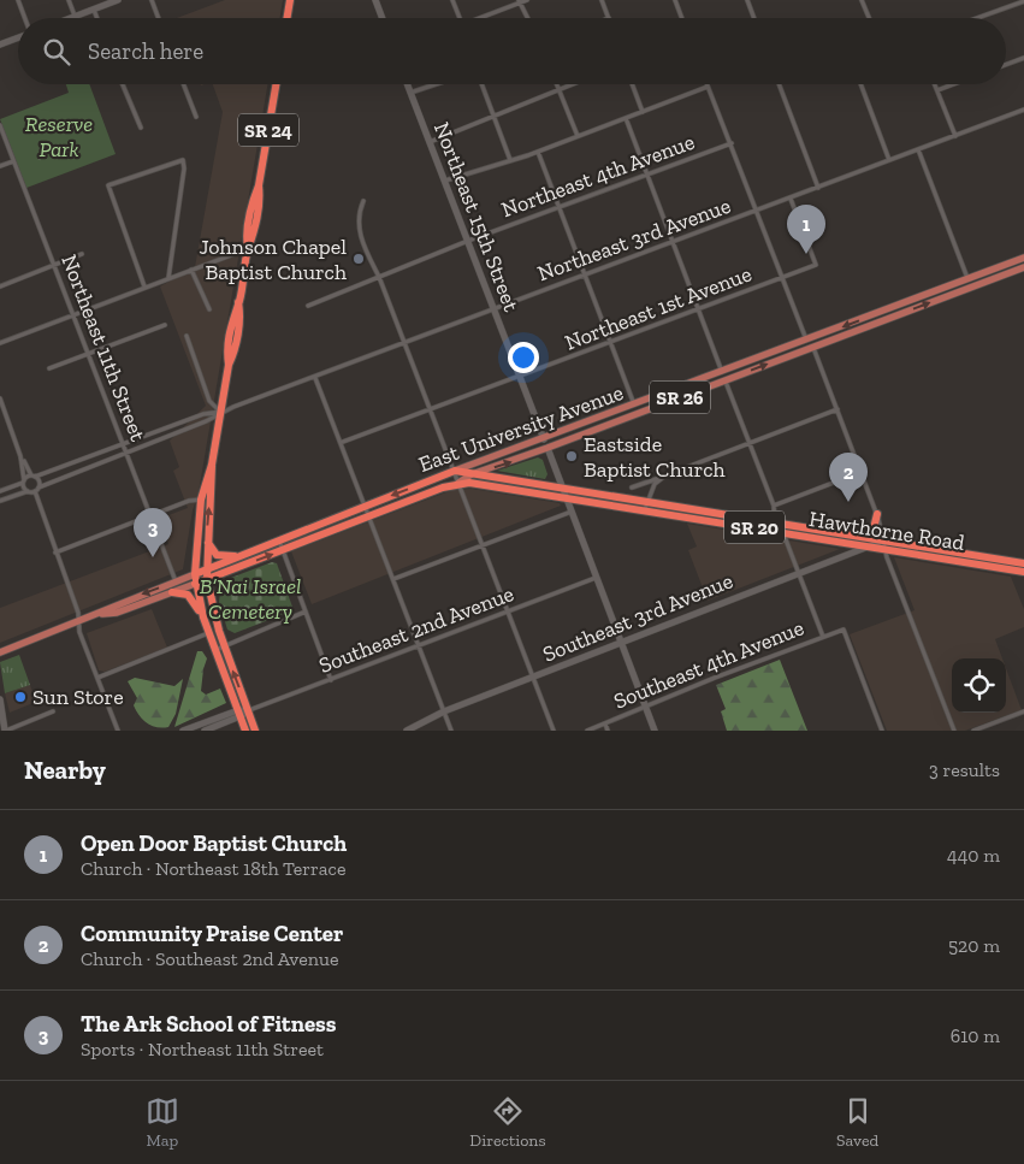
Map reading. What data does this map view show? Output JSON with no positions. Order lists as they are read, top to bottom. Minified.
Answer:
{"streets":{"highway":["SR 24","East University Avenue","SR 20","Hawthorne Road"],"main road":["SR 26"],"street":["Northeast 4th Avenue","Northeast 15th Street","Northeast 3rd Avenue","Northeast 1st Avenue","Northeast 11th Street","Southeast 3rd Avenue","Southeast 2nd Avenue","Southeast 4th Avenue"]},"crossings":[["SR 24","Northeast 3rd Avenue"],["SR 24","East University Avenue"],["Northeast 4th Avenue","Northeast 15th Street"],["Northeast 15th Street","Northeast 3rd Avenue"],["Northeast 15th Street","Northeast 1st Avenue"],["Northeast 15th Street","East University Avenue"],["Northeast 3rd Avenue","Northeast 1st Avenue"],["Northeast 3rd Avenue","Northeast 11th Street"],["Northeast 11th Street","East University Avenue"],["East University Avenue","Hawthorne Road"],["Hawthorne Road","Southeast 3rd Avenue"]],"parks":["Reserve Park","B’Nai Israel Cemetery"],"places":["Johnson Chapel Baptist Church","Eastside Baptist Church","Sun Store"],"page":{"search":"Search here","pins":["1","2","3"],"heading":["Nearby","3 results"],"list":[{"mark":"1","name":"Open Door Baptist Church","note":"Church · Northeast 18th Terrace","value":"440 m"},{"mark":"2","name":"Community Praise Center","note":"Church · Southeast 2nd Avenue","value":"520 m"},{"mark":"3","name":"The Ark School of Fitness","note":"Sports · Northeast 11th Street","value":"610 m"}],"nav":["Map","Directions","Saved"]}}
